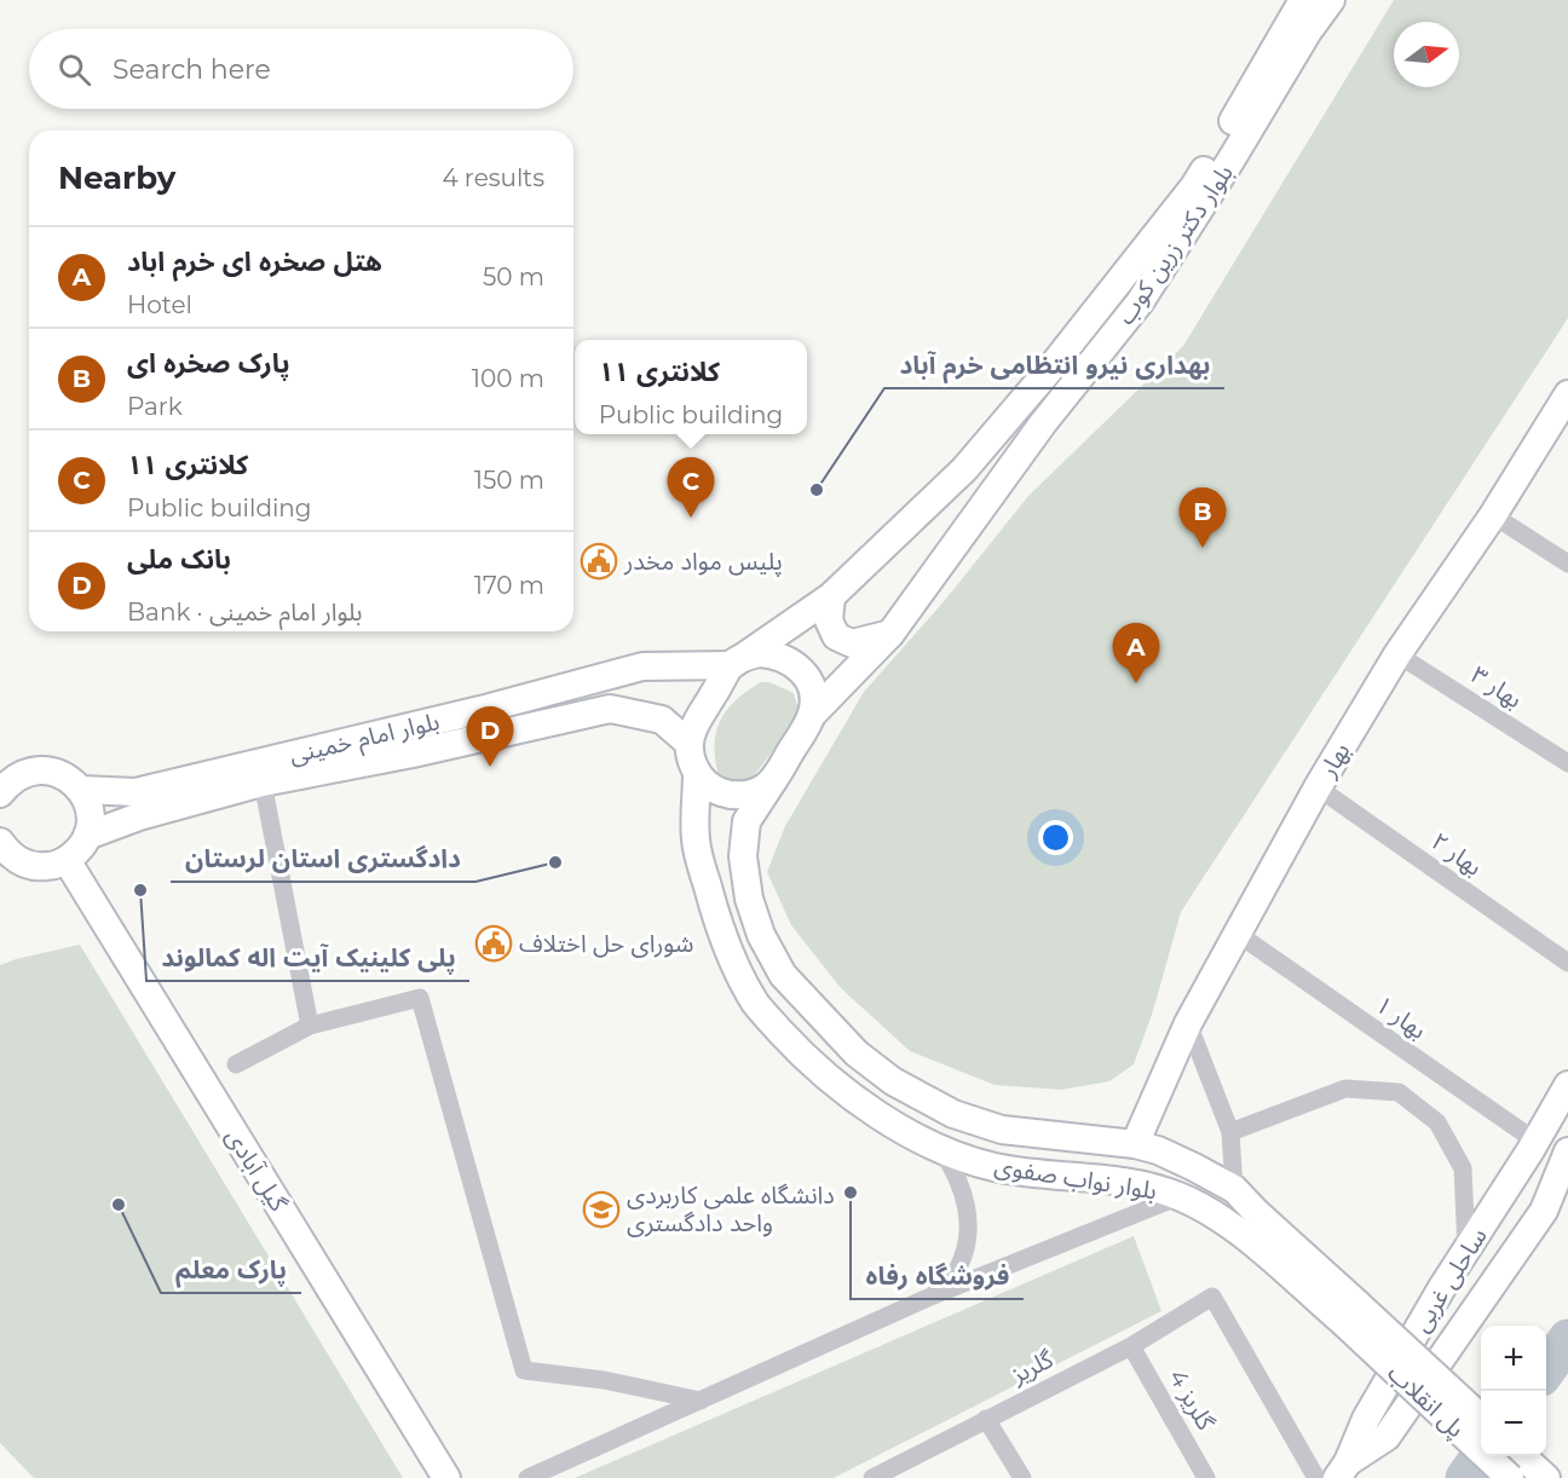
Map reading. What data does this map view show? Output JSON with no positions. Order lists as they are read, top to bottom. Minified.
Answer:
{"streets":{"main road":["بلوار دکتر زرین کوب","بلوار امام خمینی","بهار","گیل آبادی","بلوار نواب صفوی","ساحلی غربی","پل انقلاب"],"street":["بهار ۳","بهار ۲","بهار ۱","گلریز","گلریز 4"]},"crossings":[["بلوار دکتر زرین کوب","بلوار امام خمینی"],["بلوار دکتر زرین کوب","بلوار نواب صفوی"],["بهار ۳","بهار"],["بلوار امام خمینی","بلوار نواب صفوی"],["بهار","بهار ۲"],["بهار","بهار ۱"],["بهار","بلوار نواب صفوی"],["بهار ۱","ساحلی غربی"],["بلوار نواب صفوی","پل انقلاب"],["گلریز","گلریز 4"]],"places":{"other":["بهداری نیرو انتظامی خرم آباد","دادگستری استان لرستان","پلی کلینیک آیت اله کمالوند","فروشگاه رفاه","پارک معلم"],"public building":["پلیس مواد مخدر","شورای حل اختلاف"],"school or university":["دانشگاه علمی کاربردی واحد دادگستری"]},"north":"right","page":{"search":"Search here","heading":["Nearby","4 results"],"list":[{"mark":"A","name":"هتل صخره ای خرم اباد","note":"Hotel","value":"50 m"},{"mark":"B","name":"پارک صخره ای","note":"Park","value":"100 m"},{"mark":"C","name":"کلانتری ۱۱","note":"Public building","value":"150 m"},{"mark":"D","name":"بانک ملی","note":"Bank · بلوار امام خمینی","value":"170 m"}],"popup":["کلانتری ۱۱","Public building"],"pins":["C","B","A","D"],"map_buttons":["+","−"]}}
